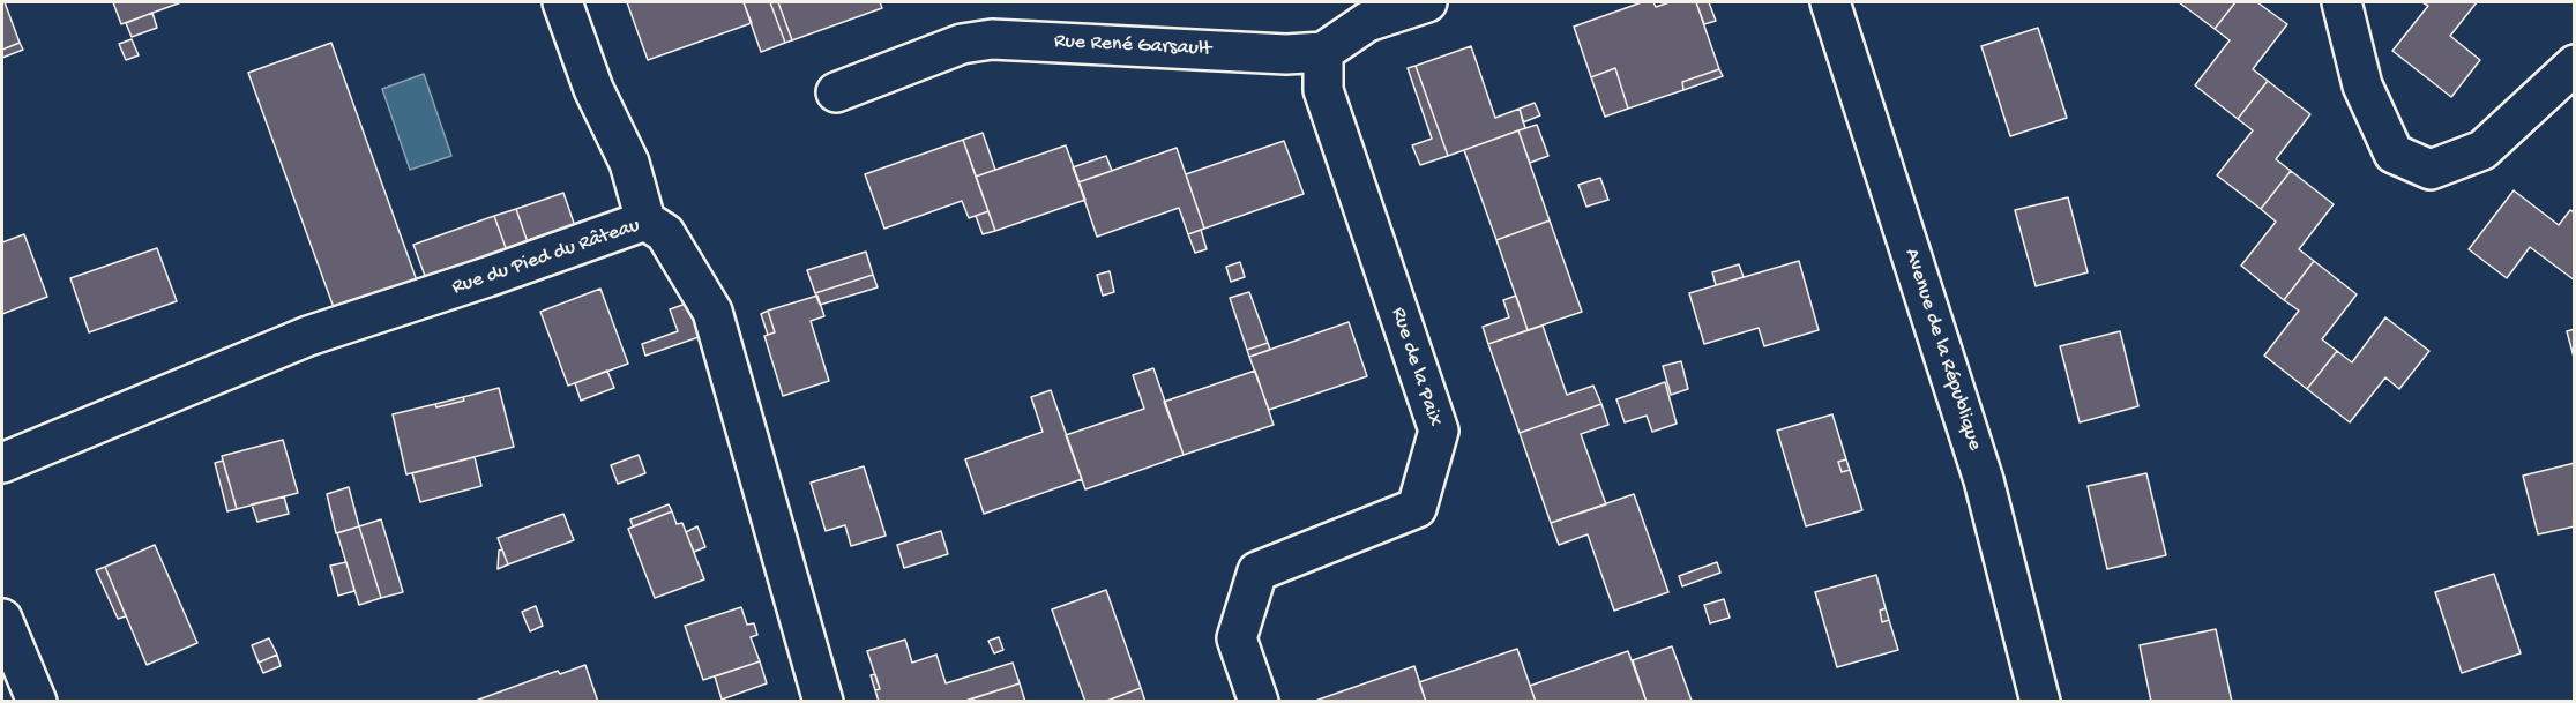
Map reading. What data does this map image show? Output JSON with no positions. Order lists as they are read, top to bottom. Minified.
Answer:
{"streets":{"street":["Rue René Garsault","Rue du Pied du Râteau","Avenue de la République","Rue de la Paix"]},"crossings":[["Rue René Garsault","Rue de la Paix"]]}
